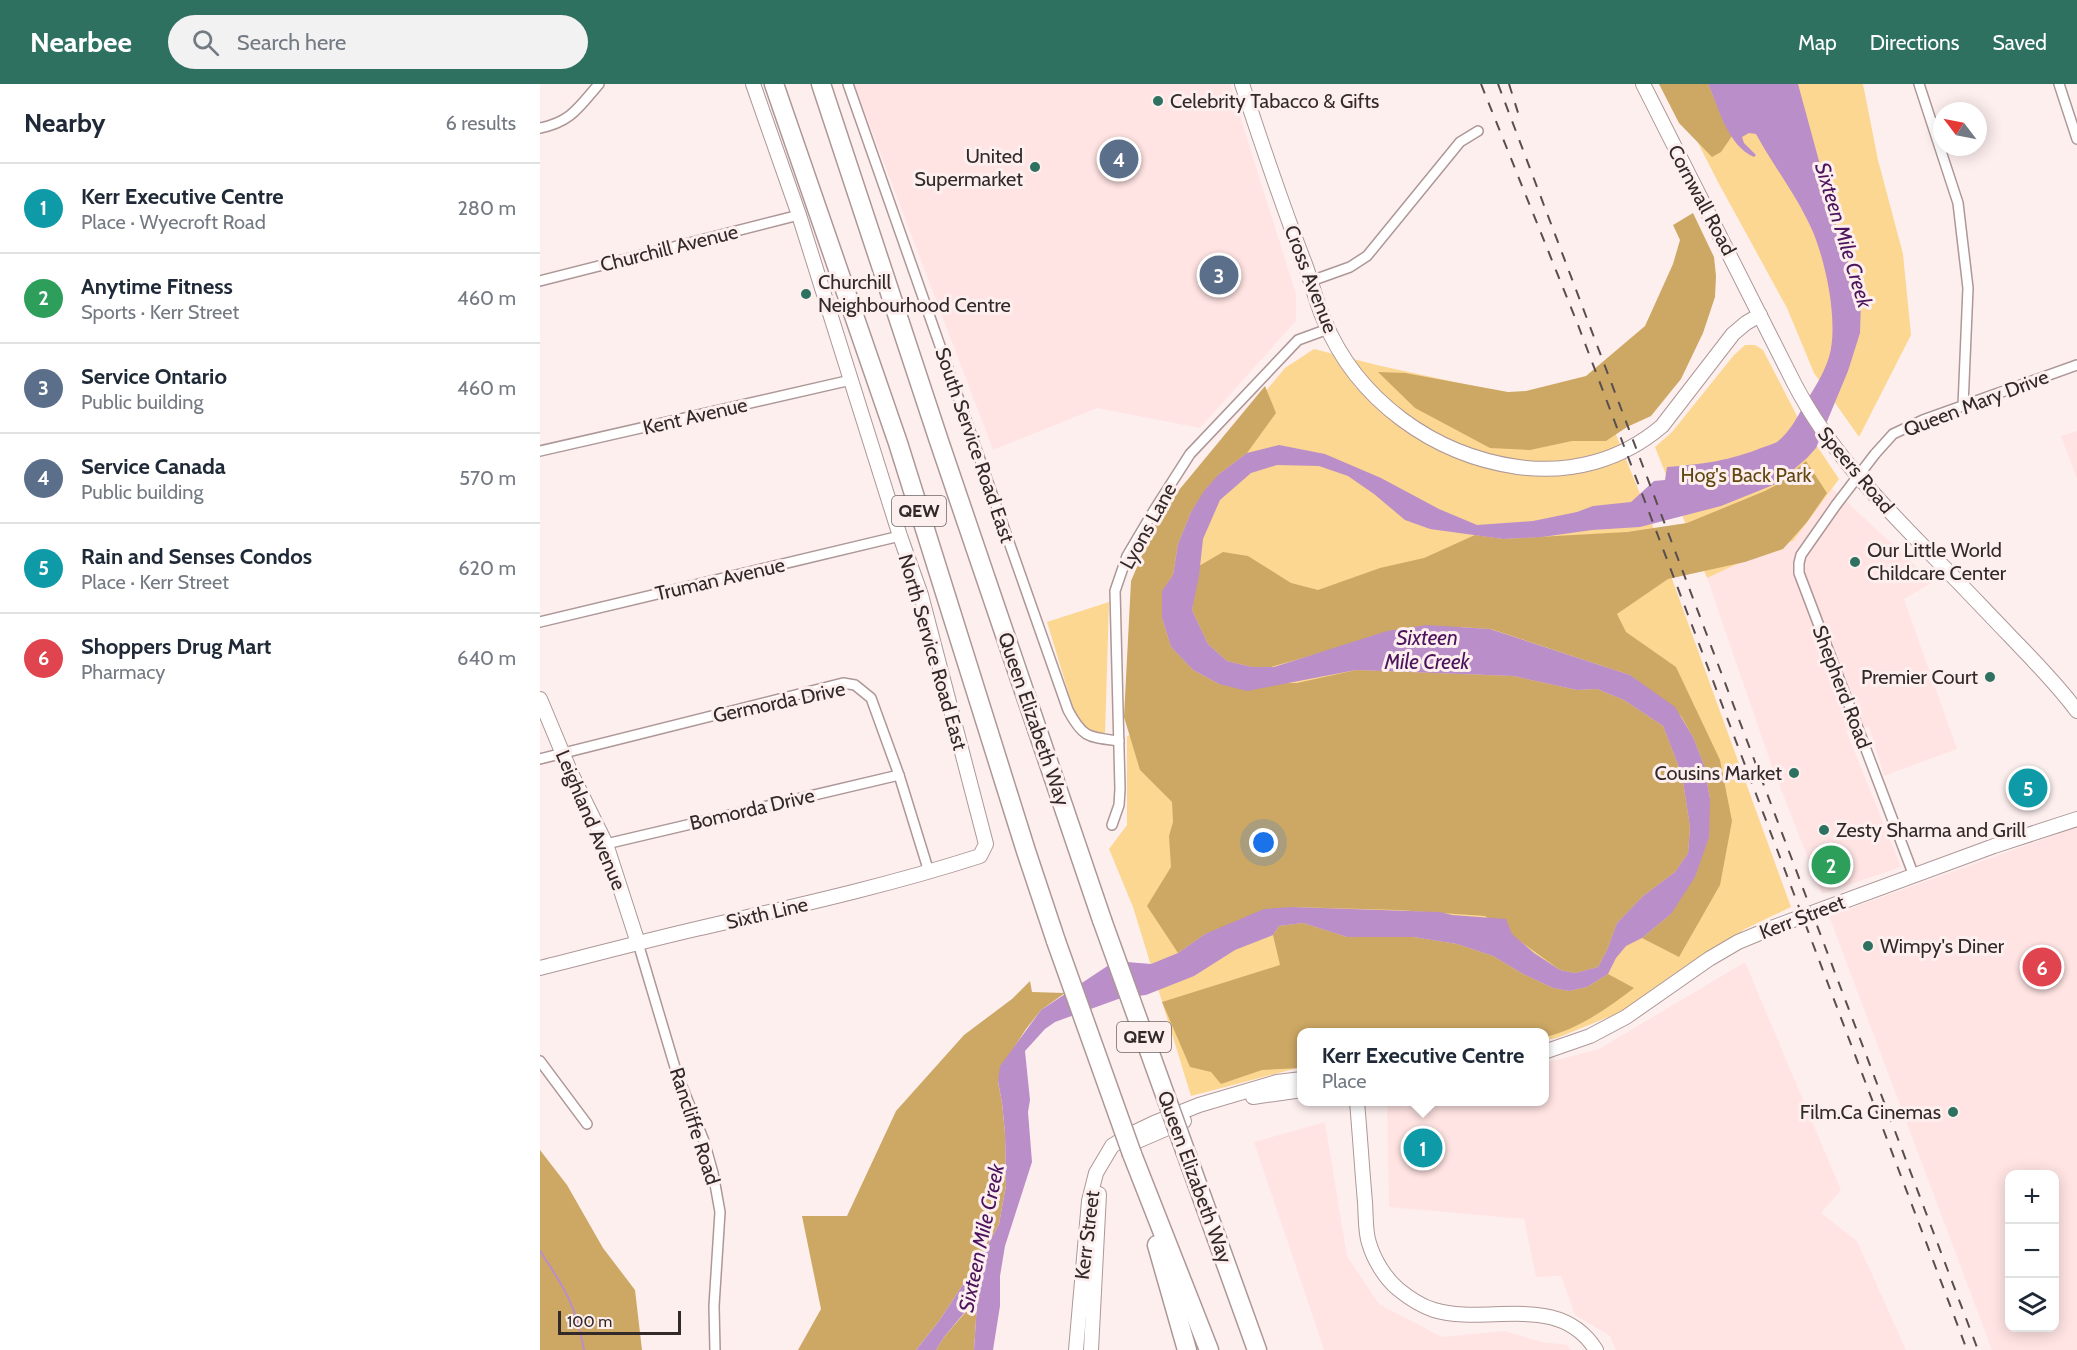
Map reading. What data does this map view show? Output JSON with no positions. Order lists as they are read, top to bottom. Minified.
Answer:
{"streets":{"highway":["QEW","Queen Elizabeth Way"],"street":["Cornwall Road","Churchill Avenue","Cross Avenue","Queen Mary Drive","Kent Avenue","South Service Road East","Speers Road","Lyons Lane","Truman Avenue","North Service Road East","Shepherd Road","Germorda Drive","Bomorda Drive","Leighland Avenue","Sixth Line","Kerr Street","Rancliffe Road"]},"crossings":[["Cornwall Road","Cross Avenue"],["Cornwall Road","Speers Road"],["Churchill Avenue","North Service Road East"],["Cross Avenue","Speers Road"],["Cross Avenue","Lyons Lane"],["Queen Mary Drive","Shepherd Road"],["Kent Avenue","North Service Road East"],["South Service Road East","Lyons Lane"],["Truman Avenue","North Service Road East"],["North Service Road East","Sixth Line"],["Shepherd Road","Kerr Street"],["Germorda Drive","Bomorda Drive"],["Germorda Drive","Leighland Avenue"],["Germorda Drive","Sixth Line"],["Bomorda Drive","Leighland Avenue"],["Leighland Avenue","Sixth Line"],["Leighland Avenue","Rancliffe Road"],["Sixth Line","Rancliffe Road"]],"water":["Sixteen Mile Creek"],"parks":["Hog's Back Park"],"places":["Celebrity Tabacco & Gifts","United Supermarket","Churchill Neighbourhood Centre","Our Little World Childcare Center","Premier Court","Cousins Market","Zesty Sharma and Grill","Wimpy's Diner","Film.Ca Cinemas"],"scale_bar":"100 m","north":"top left","page":{"header":"Nearbee","search":"Search here","nav":["Map","Directions","Saved"],"heading":["Nearby","6 results"],"pins":["4","3","5","2","6","1"],"list":[{"mark":"1","name":"Kerr Executive Centre","note":"Place · Wyecroft Road","value":"280 m"},{"mark":"2","name":"Anytime Fitness","note":"Sports · Kerr Street","value":"460 m"},{"mark":"3","name":"Service Ontario","note":"Public building","value":"460 m"},{"mark":"4","name":"Service Canada","note":"Public building","value":"570 m"},{"mark":"5","name":"Rain and Senses Condos","note":"Place · Kerr Street","value":"620 m"},{"mark":"6","name":"Shoppers Drug Mart","note":"Pharmacy","value":"640 m"}],"popup":["Kerr Executive Centre","Place"],"map_buttons":["+","−"],"scale":"100 m"}}
